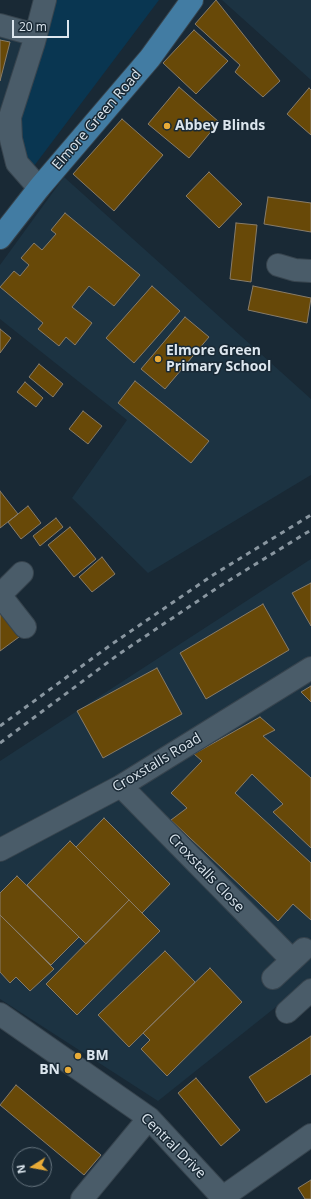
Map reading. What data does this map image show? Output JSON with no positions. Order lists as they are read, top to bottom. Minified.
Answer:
{"streets":{"main road":["Elmore Green Road"],"street":["Croxstalls Road","Croxstalls Close","Central Drive"]},"crossings":[["Croxstalls Road","Croxstalls Close"]],"places":["Abbey Blinds","Elmore Green Primary School","BM","BN"],"scale_bar":"20 m","north":"left"}
